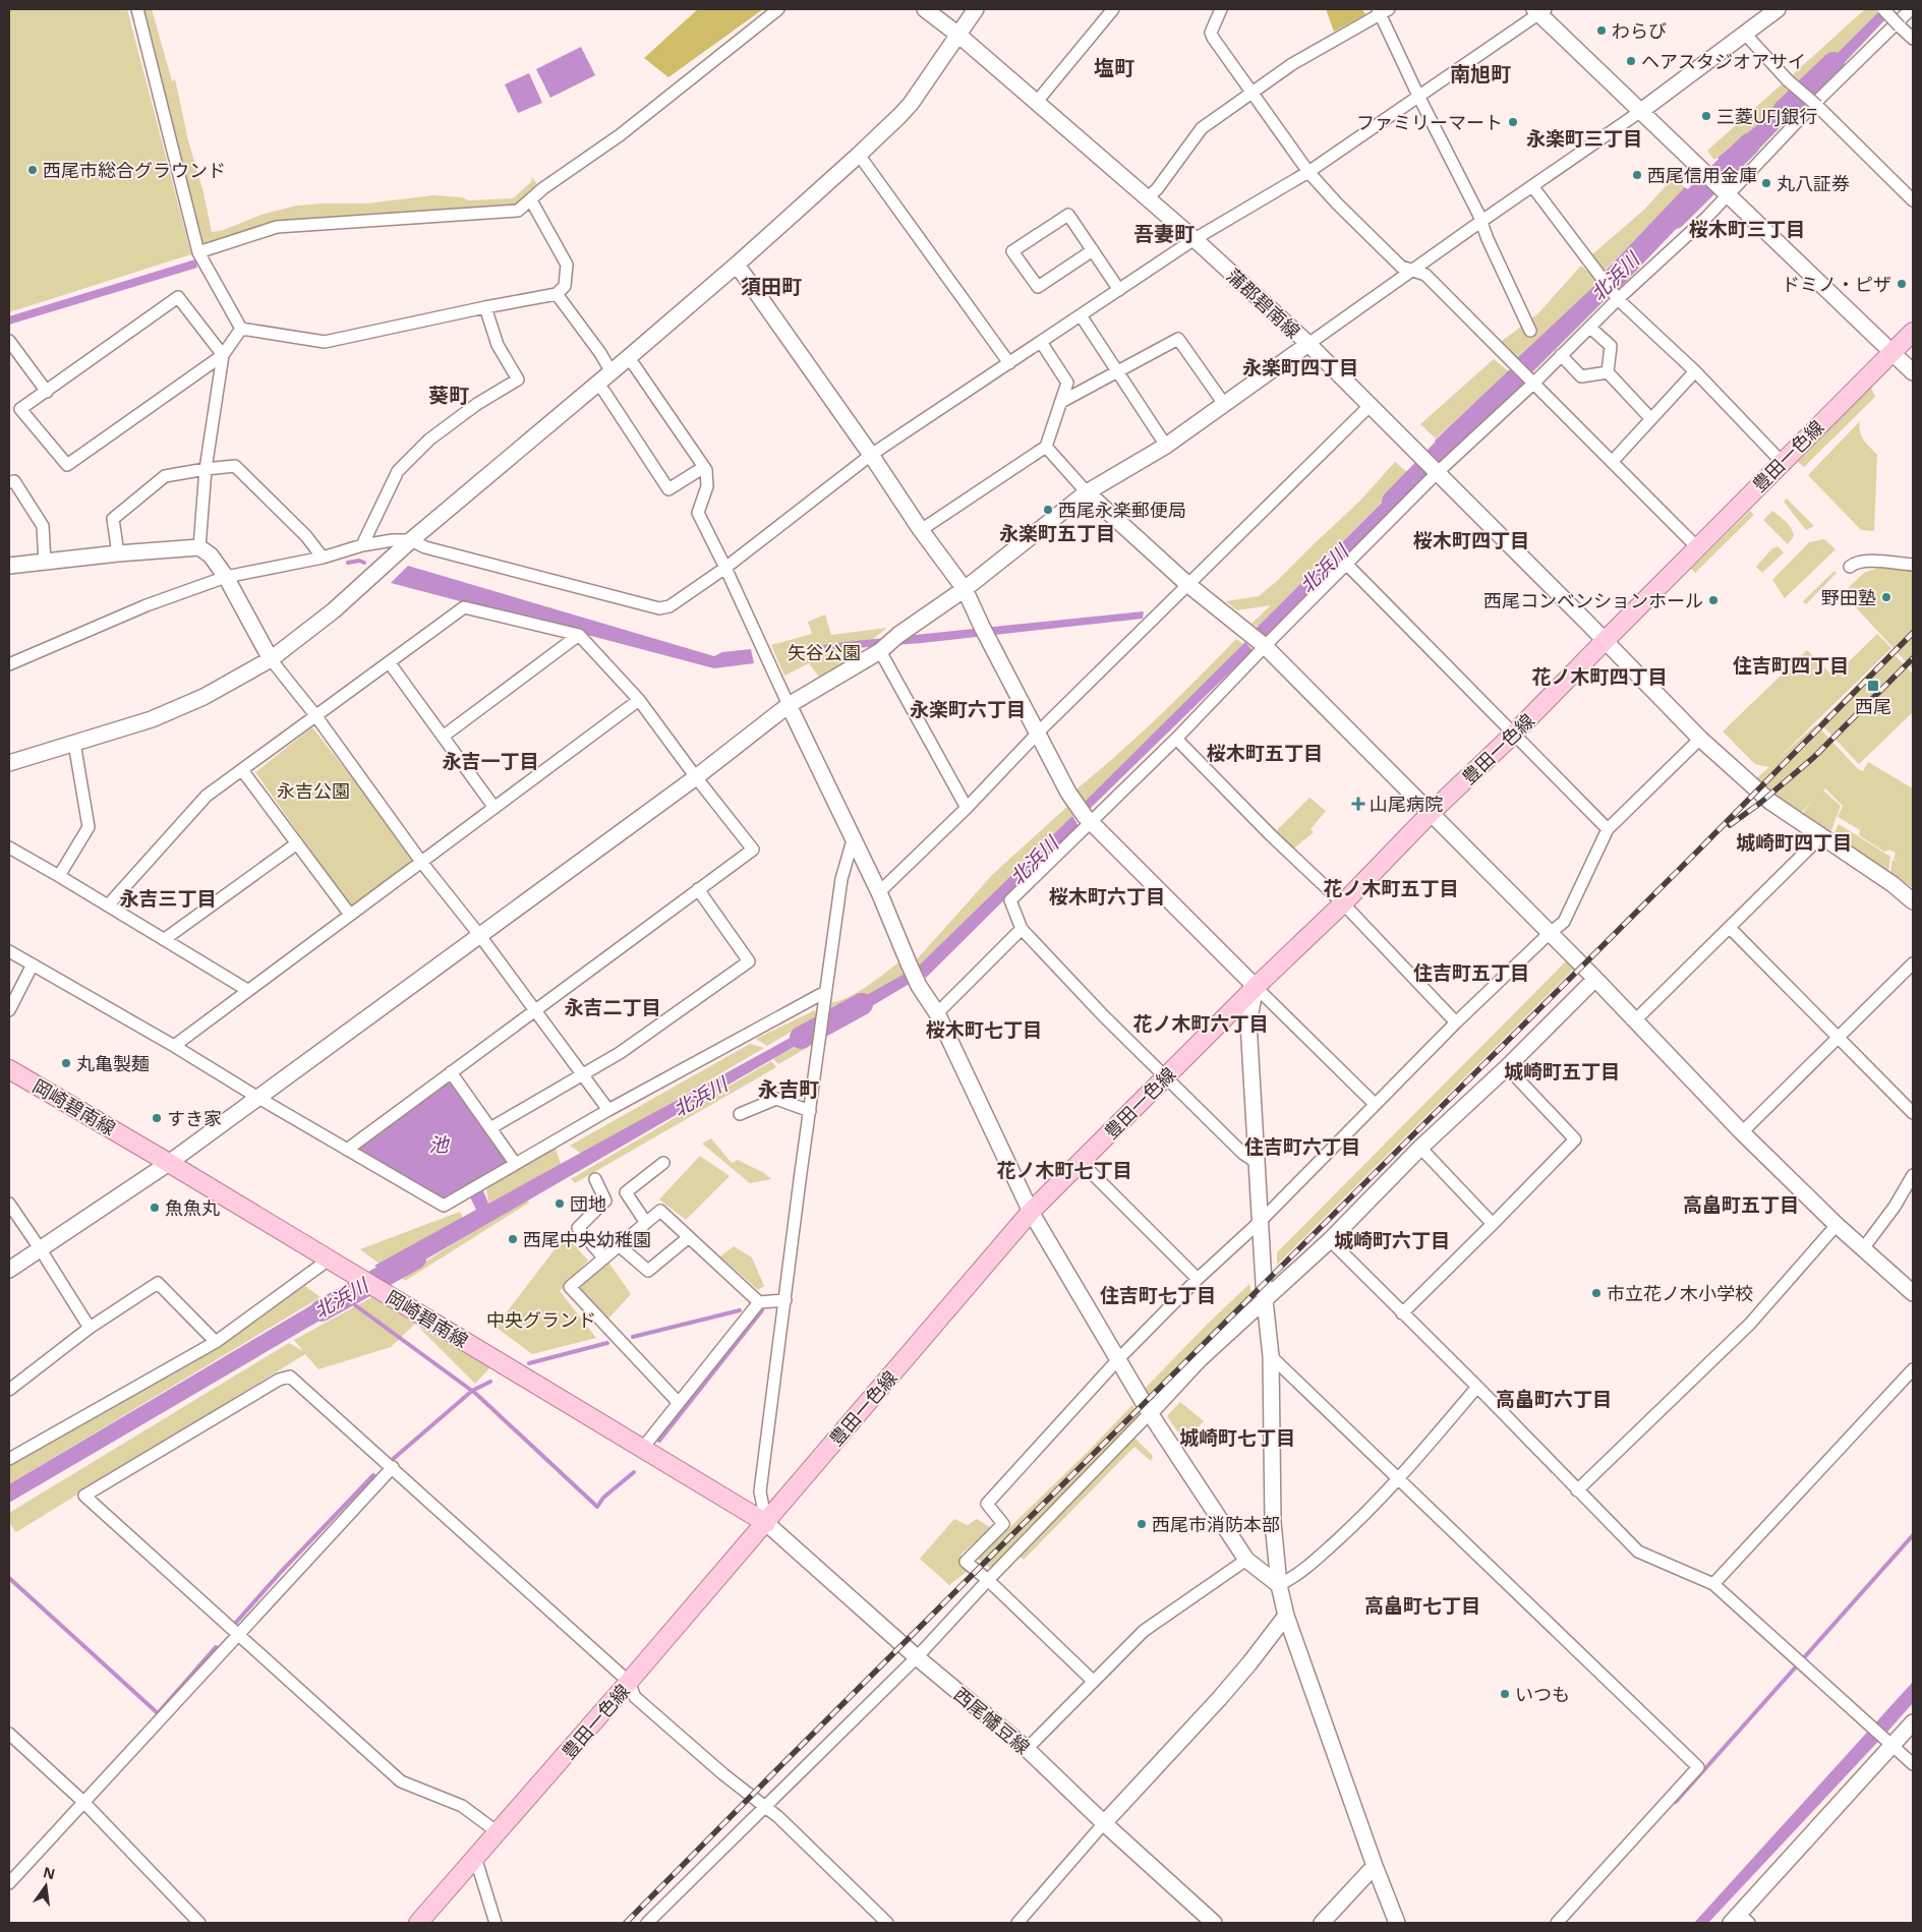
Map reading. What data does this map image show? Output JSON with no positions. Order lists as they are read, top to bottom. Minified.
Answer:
{"streets":{"main road":["豊田一色線","岡崎碧南線"],"street":["蒲郡碧南線","西尾幡豆線"]},"crossings":[["蒲郡碧南線","豊田一色線"],["豊田一色線","岡崎碧南線"],["豊田一色線","西尾幡豆線"],["岡崎碧南線","西尾幡豆線"]],"districts":["塩町","南旭町","永楽町三丁目","桜木町三丁目","吾妻町","須田町","永楽町四丁目","葵町","永楽町五丁目","桜木町四丁目","住吉町四丁目","花ノ木町四丁目","永楽町六丁目","桜木町五丁目","永吉一丁目","城崎町四丁目","花ノ木町五丁目","桜木町六丁目","永吉三丁目","住吉町五丁目","永吉二丁目","花ノ木町六丁目","桜木町七丁目","城崎町五丁目","永吉町","住吉町六丁目","花ノ木町七丁目","高畠町五丁目","城崎町六丁目","住吉町七丁目","高畠町六丁目","城崎町七丁目","高畠町七丁目"],"water":["北浜川","池"],"parks":["矢谷公園","永吉公園","中央グランド"],"places":{"other":["わらび","ヘアスタジオアサイ","三菱UFJ銀行","ファミリーマート","西尾市総合グラウンド","西尾信用金庫","丸八証券","ドミノ・ピザ","西尾永楽郵便局","野田塾","西尾コンベンションホール","丸亀製麺","すき家","団地","魚魚丸","西尾中央幼稚園","市立花ノ木小学校","西尾市消防本部","いつも"],"transit":["西尾"],"health":["山尾病院"]},"north":"top"}
